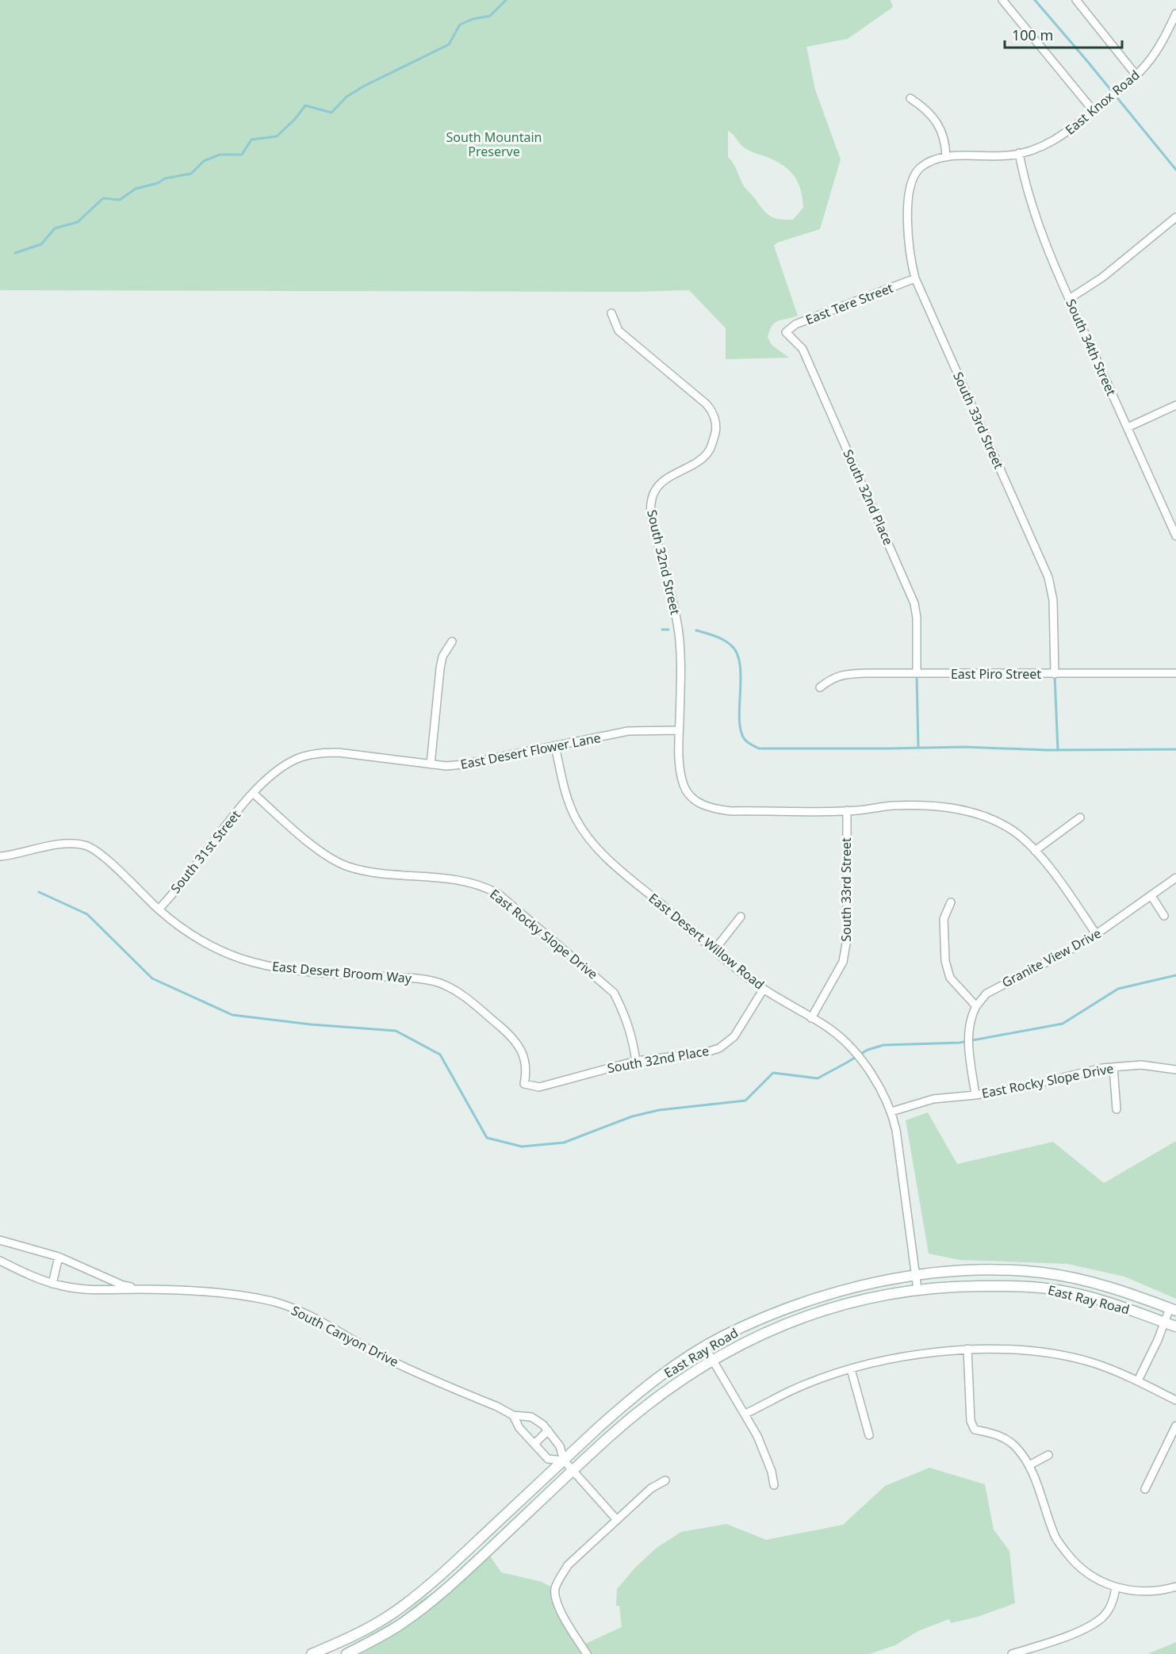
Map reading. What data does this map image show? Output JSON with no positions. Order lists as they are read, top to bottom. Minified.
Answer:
{"streets":{"main road":["East Ray Road"],"street":["East Knox Road","East Tere Street","South 34th Street","South 33rd Street","South 32nd Place","South 32nd Street","East Piro Street","East Desert Flower Lane","South 31st Street","East Rocky Slope Drive","East Desert Willow Road","Granite View Drive","East Desert Broom Way","South Canyon Drive"]},"crossings":[["East Knox Road","South 34th Street"],["East Knox Road","South 33rd Street"],["East Tere Street","South 33rd Street"],["East Tere Street","South 32nd Place"],["South 33rd Street","South 32nd Street"],["South 33rd Street","East Piro Street"],["South 33rd Street","East Desert Willow Road"],["South 32nd Place","East Piro Street"],["South 32nd Place","East Rocky Slope Drive"],["South 32nd Place","East Desert Willow Road"],["South 32nd Place","East Desert Broom Way"],["South 32nd Street","East Desert Flower Lane"],["East Desert Flower Lane","South 31st Street"],["East Desert Flower Lane","East Rocky Slope Drive"],["East Desert Flower Lane","East Desert Willow Road"],["South 31st Street","East Rocky Slope Drive"],["South 31st Street","East Desert Broom Way"],["East Rocky Slope Drive","East Desert Willow Road"],["East Ray Road","South Canyon Drive"]],"parks":["South Mountain Preserve"],"scale_bar":"100 m"}
